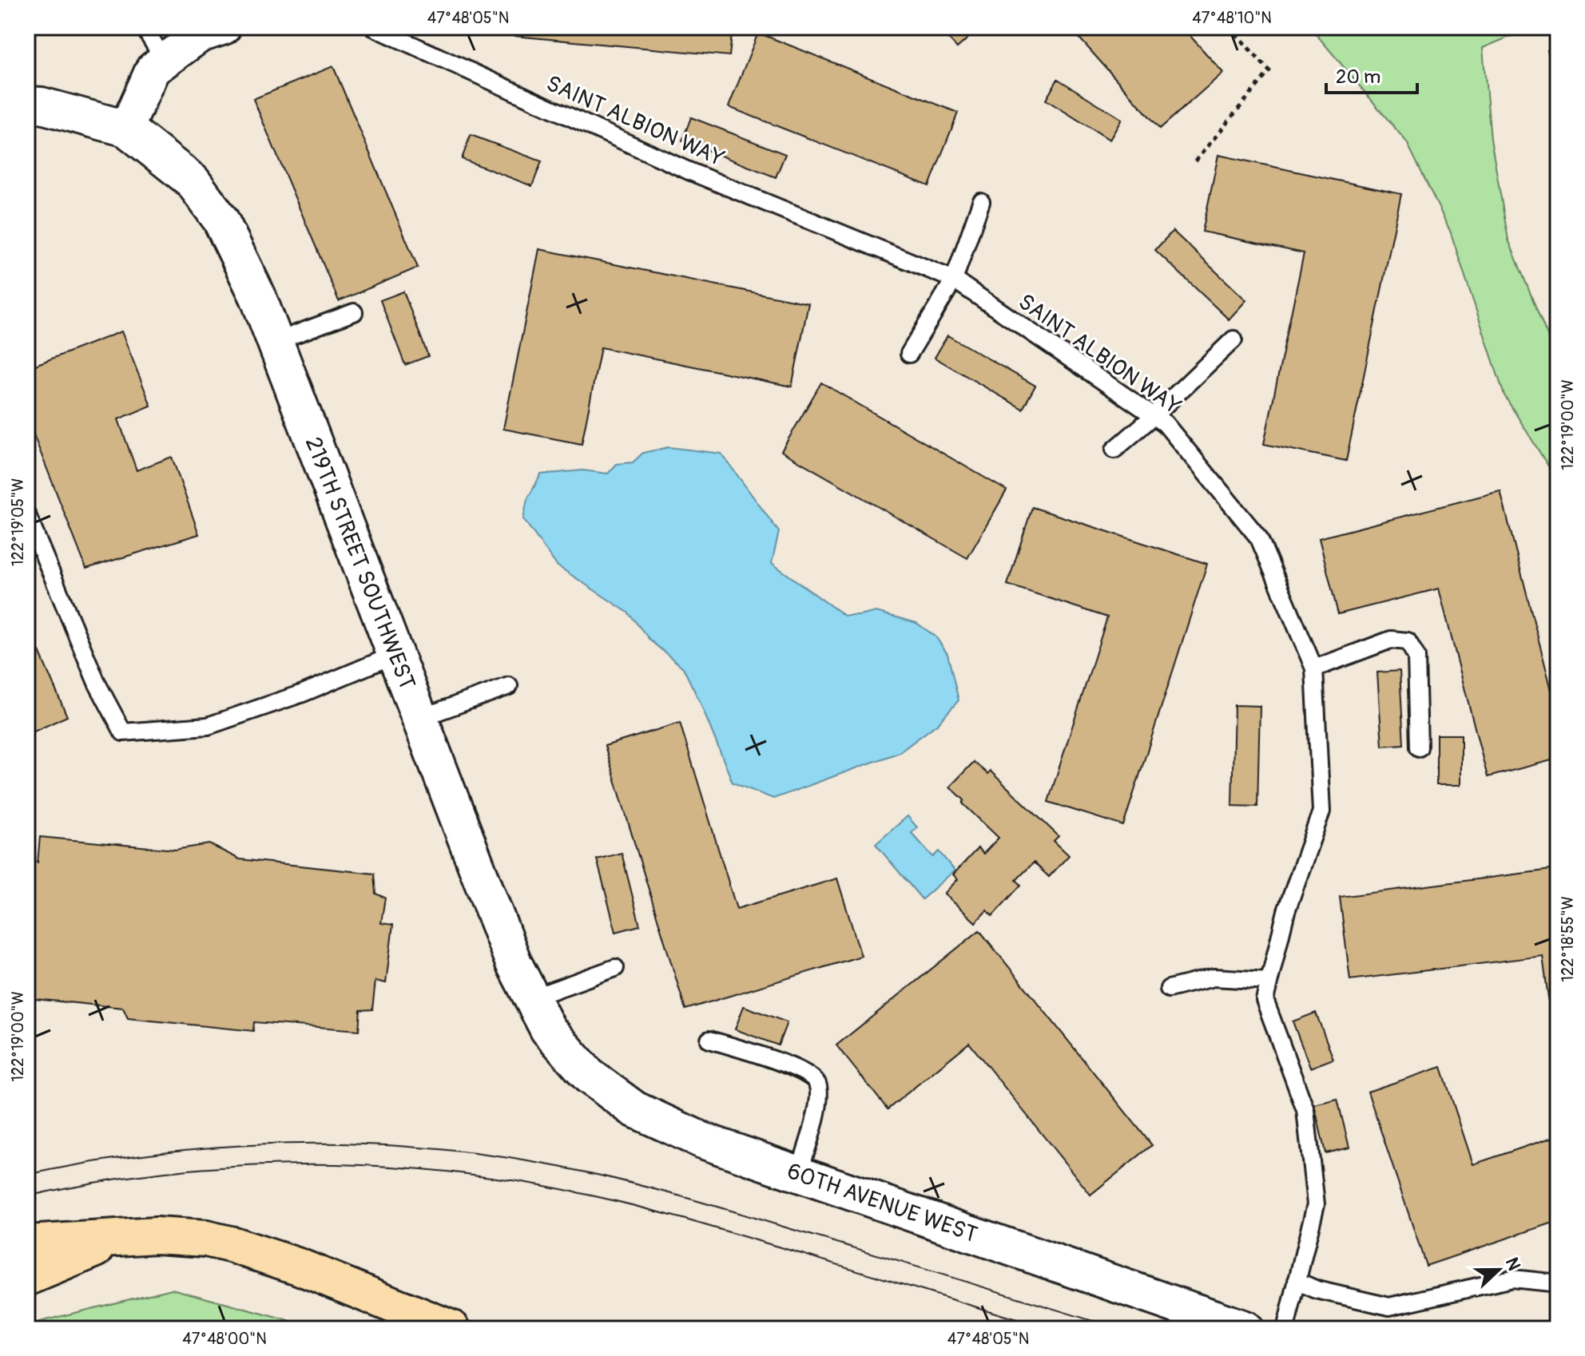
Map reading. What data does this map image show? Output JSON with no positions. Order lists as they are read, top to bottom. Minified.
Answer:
{"streets":{"street":["219TH STREET SOUTHWEST","60TH AVENUE WEST"],"lane":["SAINT ALBION WAY"]},"crossings":[["219TH STREET SOUTHWEST","60TH AVENUE WEST"]],"scale_bar":"20 m","north":"right","coordinates":["47°48'05\"N","47°48'10\"N","122°19'00\"W","122°19'05\"W","122°18'55\"W","47°48'00\"N"]}
